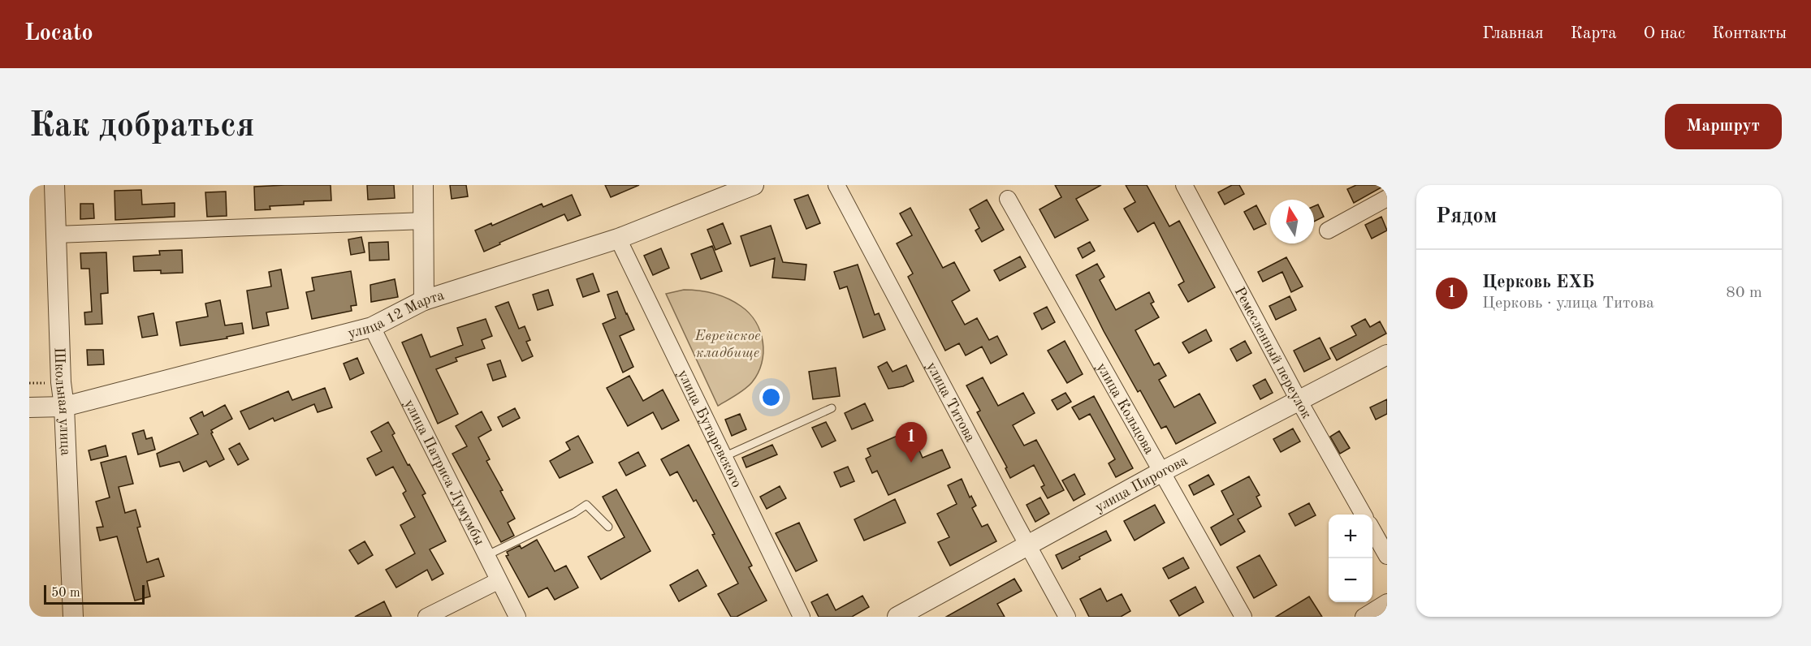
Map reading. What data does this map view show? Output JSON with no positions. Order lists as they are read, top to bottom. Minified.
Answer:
{"streets":{"street":["улица 12 Марта","Ремесленный переулок","Школьная улица","улица Титова","улица Кольцова","улица Бутаревского","улица Патриса Лумумбы","улица Пирогова"]},"crossings":[["улица 12 Марта","Школьная улица"],["улица 12 Марта","улица Бутаревского"],["улица 12 Марта","улица Патриса Лумумбы"],["Ремесленный переулок","улица Пирогова"],["улица Титова","улица Пирогова"],["улица Кольцова","улица Пирогова"]],"parks":["Еврейское кладбище"],"scale_bar":"50 m","north":"top","page":{"header":"Locato","nav":["Главная","Карта","О нас","Контакты"],"buttons":"Маршрут","title":"Как добраться","heading":"Рядом","list":[{"mark":"1","name":"Церковь ЕХБ","note":"Церковь · улица Титова","value":"80 m"}],"pins":"1","map_buttons":["+","−"],"scale":"50 m"}}
